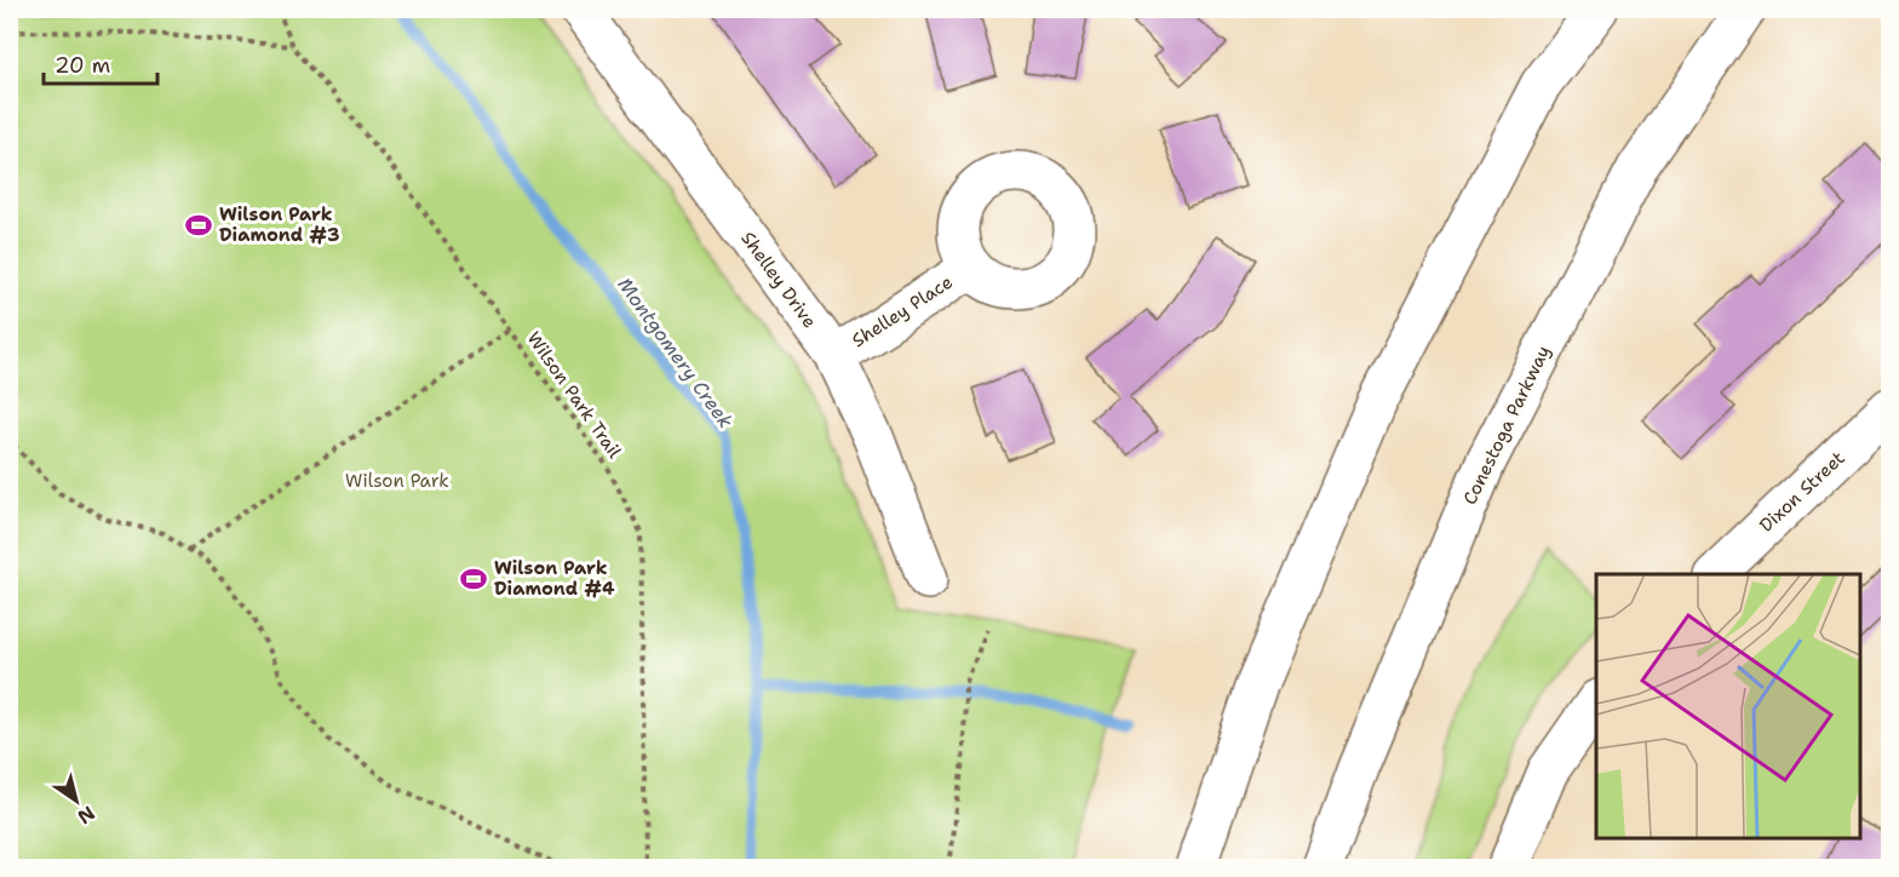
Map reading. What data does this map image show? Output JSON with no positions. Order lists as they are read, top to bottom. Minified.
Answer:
{"streets":{"main road":["Shelley Drive","Shelley Place","Conestoga Parkway","Dixon Street"],"path":["Wilson Park Trail"]},"crossings":[["Shelley Drive","Shelley Place"]],"water":["Montgomery Creek"],"parks":["Wilson Park"],"places":{"sports":["Wilson Park Diamond #3","Wilson Park Diamond #4"]},"scale_bar":"20 m","north":"bottom right"}
